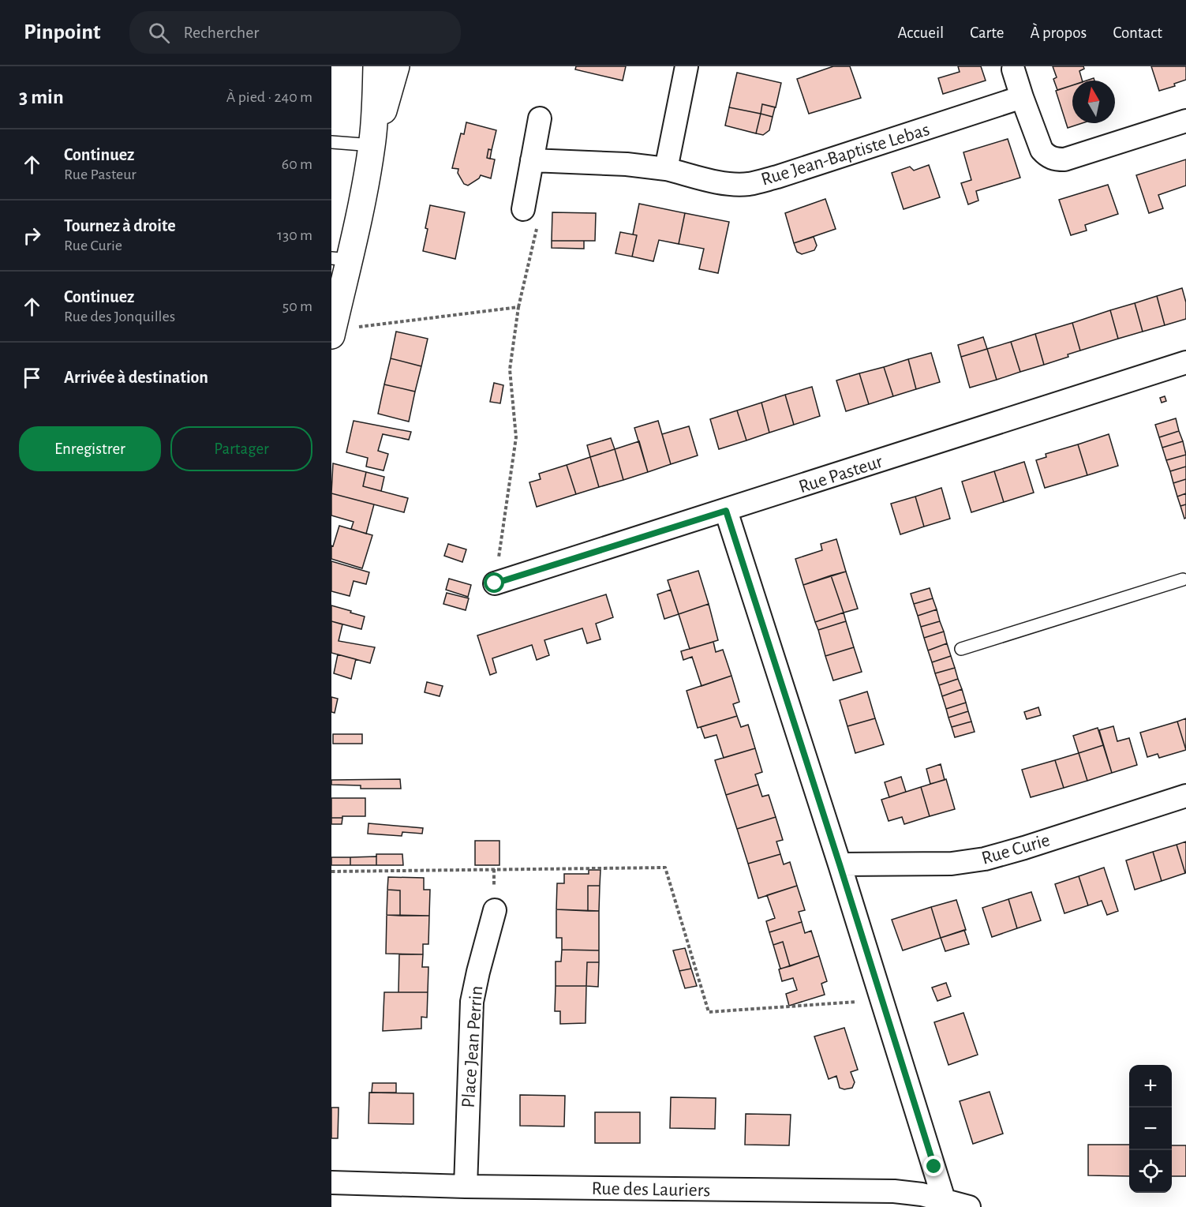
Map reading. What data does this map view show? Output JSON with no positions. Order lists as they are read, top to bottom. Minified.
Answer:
{"streets":{"street":["Rue Jean-Baptiste Lebas","Rue Pasteur","Rue Curie","Place Jean Perrin","Rue des Lauriers"]},"crossings":[["Place Jean Perrin","Rue des Lauriers"]],"north":"top","page":{"header":"Pinpoint","search":"Rechercher","nav":["Accueil","Carte","À propos","Contact"],"heading":["3 min","À pied · 240 m"],"list":[["Continuez","Rue Pasteur","60 m"],["Tournez à droite","Rue Curie","130 m"],["Continuez","Rue des Jonquilles","50 m"],"Arrivée à destination"],"buttons":["Enregistrer","Partager"],"map_buttons":["+","−"]}}
